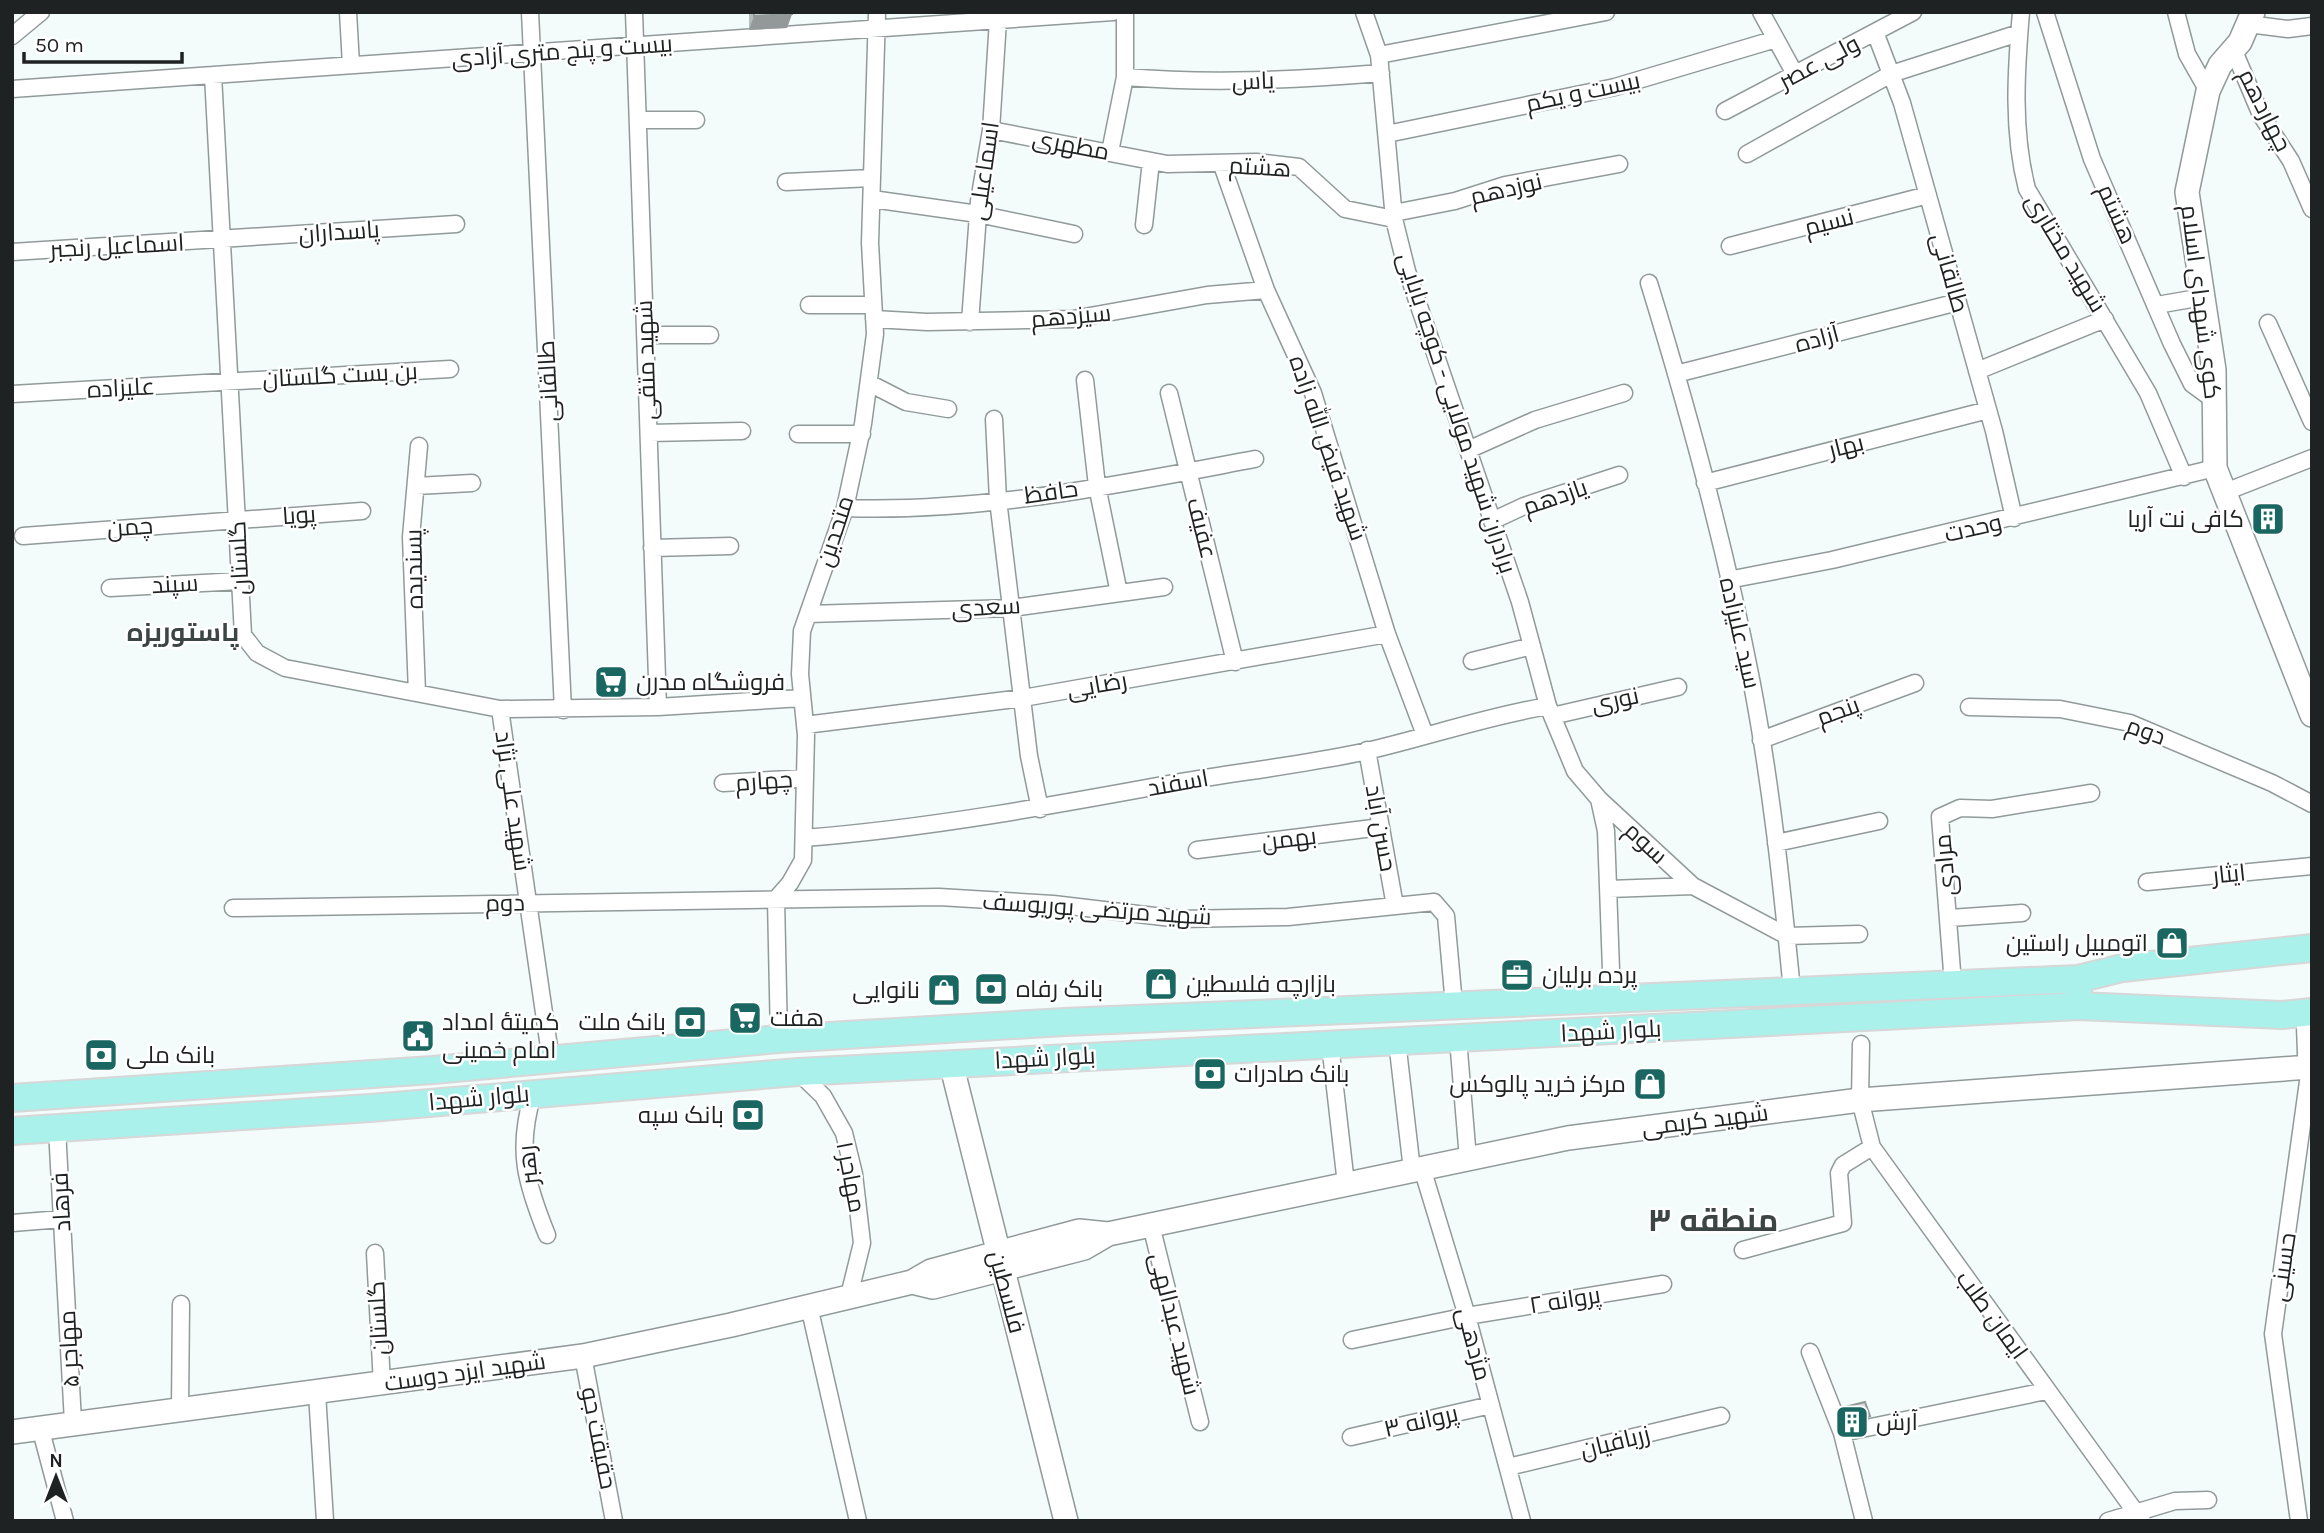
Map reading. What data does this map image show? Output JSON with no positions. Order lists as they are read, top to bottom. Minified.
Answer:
{"streets":{"main road":["کوی شهدای اسلام","بلوار شهدا","شهید کریمی","حسینی","فلسطین","شهید ایزد دوست"],"street":["بیست و پنج متری آزادی","ولی عصر","یاس","بیست و یکم","چهاردهم","مطهری","هشتم","اسماعیلی","نوزدهم","نسیم","پاسداران","اسماعیل رنجبر","شهید مختاری","طالقانی","سیزدهم","آزاده","شهید متقی","بن بست گلستان","علیزاده","برادران شهید مولایی - کوچه بابایی","بهار","شهید فیض الله زاده","حافظ","یازدهم","پویا","چمن","عفیف","وحدت","متحدین","گلستان","پسندیده","سپند","سعدی","سید علیزاده","رضایی","نوری","پنجم","دوم","چهارم","اسفند","شهید علی نژاد","حسن آباد","بهمن","سوم","مرادی","ایثار","شهید مرتضی پوریوسف","رهبر","مهاجر ۱","فرهاد","پروانه ۲","ایمان طلب","شهید عبدالهی","مژدهی","مهاجر ۵","پروانه ۳","حقیقت جو","زربافیان"]},"crossings":[["بیست و پنج متری آزادی","اسماعیلی"],["بیست و پنج متری آزادی","طالقانی"],["بیست و پنج متری آزادی","شهید متقی"],["بیست و پنج متری آزادی","متحدین"],["بیست و پنج متری آزادی","گلستان"],["ولی عصر","طالقانی"],["یاس","برادران شهید مولایی - کوچه بابایی"],["بیست و یکم","برادران شهید مولایی - کوچه بابایی"],["چهاردهم","کوی شهدای اسلام"],["مطهری","هشتم"],["مطهری","اسماعیلی"],["هشتم","نوزدهم"],["هشتم","کوی شهدای اسلام"],["هشتم","برادران شهید مولایی - کوچه بابایی"],["هشتم","شهید فیض الله زاده"],["اسماعیلی","سیزدهم"],["نوزدهم","برادران شهید مولایی - کوچه بابایی"],["نسیم","طالقانی"],["پاسداران","اسماعیل رنجبر"],["پاسداران","گلستان"],["اسماعیل رنجبر","گلستان"],["شهید مختاری","وحدت"],["طالقانی","آزاده"],["طالقانی","بهار"],["طالقانی","وحدت"],["طالقانی","گلستان"],["کوی شهدای اسلام","وحدت"],["سیزدهم","شهید فیض الله زاده"],["سیزدهم","متحدین"],["آزاده","سید علیزاده"],["شهید متقی","گلستان"],["بن بست گلستان","علیزاده"],["بن بست گلستان","گلستان"],["علیزاده","گلستان"],["برادران شهید مولایی - کوچه بابایی","یازدهم"],["برادران شهید مولایی - کوچه بابایی","نوری"],["برادران شهید مولایی - کوچه بابایی","اسفند"],["برادران شهید مولایی - کوچه بابایی","سوم"],["بهار","سید علیزاده"],["شهید فیض الله زاده","رضایی"],["شهید فیض الله زاده","اسفند"],["حافظ","عفیف"],["حافظ","متحدین"],["پویا","چمن"],["پویا","گلستان"],["چمن","گلستان"],["عفیف","رضایی"],["وحدت","سید علیزاده"],["متحدین","گلستان"],["متحدین","سعدی"],["متحدین","رضایی"],["متحدین","دوم"],["متحدین","چهارم"],["متحدین","اسفند"],["متحدین","شهید مرتضی پوریوسف"],["گلستان","پسندیده"],["گلستان","سپند"],["گلستان","شهید علی نژاد"],["گلستان","شهید ایزد دوست"],["سید علیزاده","پنجم"],["سید علیزاده","بلوار شهدا"],["نوری","اسفند"],["دوم","شهید علی نژاد"],["دوم","شهید مرتضی پوریوسف"],["اسفند","حسن آباد"],["شهید علی نژاد","بلوار شهدا"],["حسن آباد","بهمن"],["حسن آباد","شهید مرتضی پوریوسف"],["مرادی","بلوار شهدا"],["شهید مرتضی پوریوسف","بلوار شهدا"],["بلوار شهدا","رهبر"],["بلوار شهدا","مهاجر ۱"],["بلوار شهدا","فرهاد"],["بلوار شهدا","حسینی"],["بلوار شهدا","فلسطین"],["بلوار شهدا","مژدهی"],["شهید کریمی","حسینی"],["شهید کریمی","فلسطین"],["شهید کریمی","ایمان طلب"],["شهید کریمی","شهید عبدالهی"],["شهید کریمی","مژدهی"],["شهید کریمی","شهید ایزد دوست"],["مهاجر ۱","شهید ایزد دوست"],["فرهاد","مهاجر ۵"],["فلسطین","شهید ایزد دوست"],["پروانه ۲","مژدهی"],["مژدهی","پروانه ۳"],["مژدهی","زربافیان"],["مهاجر ۵","شهید ایزد دوست"],["شهید ایزد دوست","حقیقت جو"]],"districts":["پاستوریزه","منطقه ۳"],"places":{"building":["کافی نت آریا","آرش"],"supermarket":["فروشگاه مدرن","هفت"],"shop":["اتومبیل راستین","بازارچه فلسطین","نانوایی","مركز خريد پالوكس"],"office":["پرده برلیان"],"bank":["بانک رفاه","بانک ملت","بانک ملی","بانک صادرات","بانک سپه"],"public building":["کمیتهٔ امداد امام خمینی"]},"scale_bar":"50 m","north":"top"}
